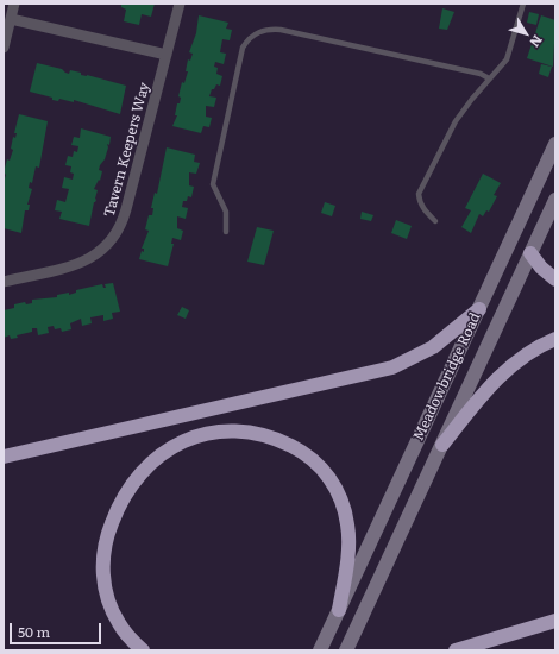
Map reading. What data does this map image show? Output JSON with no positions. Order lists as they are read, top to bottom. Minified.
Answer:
{"streets":{"main road":["Meadowbridge Road"],"street":["Tavern Keepers Way"]},"scale_bar":"50 m","north":"bottom right"}
